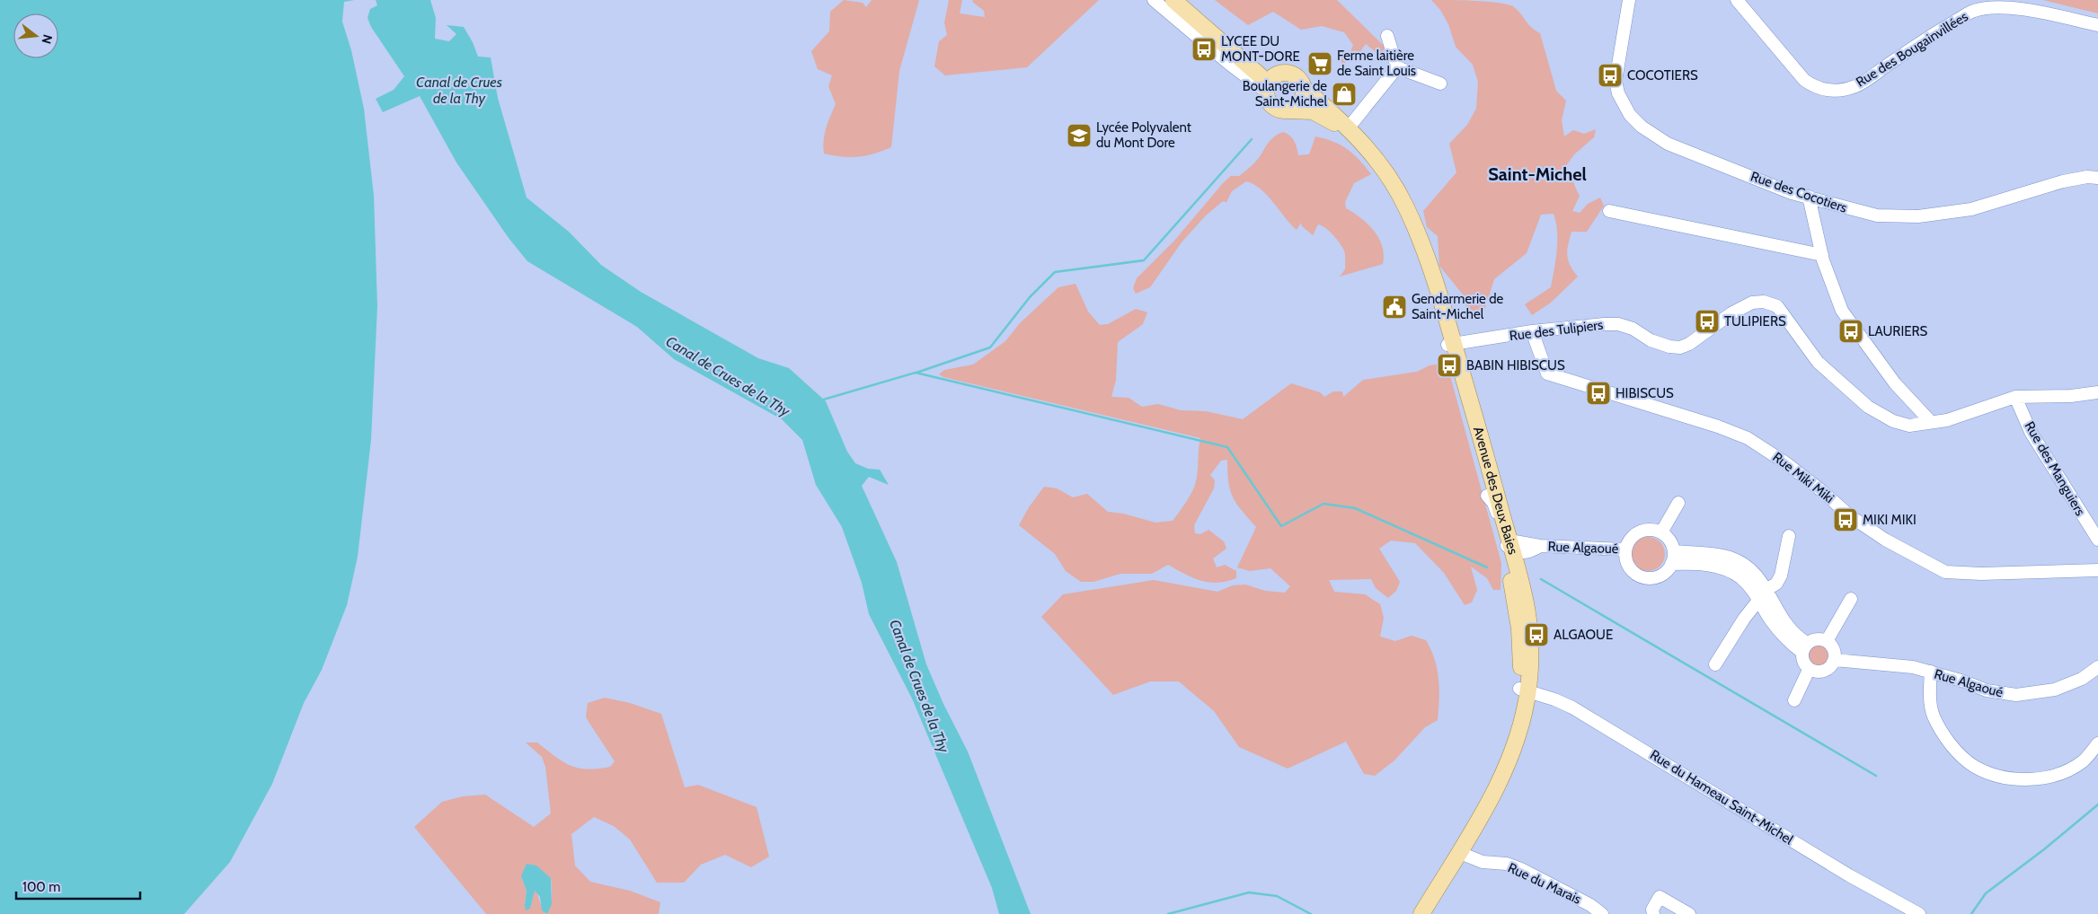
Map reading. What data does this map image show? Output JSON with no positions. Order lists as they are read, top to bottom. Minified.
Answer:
{"streets":{"main road":["Avenue des Deux Baies"],"street":["Rue des Bougainvillées","Rue des Cocotiers","Rue des Tulipiers","Rue des Manguiers","Rue Miki Miki","Rue Algaoué","Rue du Hameau Saint-Michel","Rue du Marais"]},"crossings":[["Rue des Tulipiers","Rue des Manguiers"],["Rue des Tulipiers","Rue Miki Miki"],["Rue des Tulipiers","Avenue des Deux Baies"],["Avenue des Deux Baies","Rue Algaoué"],["Avenue des Deux Baies","Rue du Hameau Saint-Michel"],["Avenue des Deux Baies","Rue du Marais"]],"districts":["Saint-Michel"],"water":["Canal de Crues de la Thy"],"places":{"bus stop":["LYCEE DU MONT-DORE","COCOTIERS","TULIPIERS","LAURIERS","BABIN HIBISCUS","HIBISCUS","MIKI MIKI","ALGAOUE"],"supermarket":["Ferme laitière de Saint Louis"],"shop":["Boulangerie de Saint-Michel"],"school or university":["Lycée Polyvalent du Mont Dore"],"public building":["Gendarmerie de Saint-Michel"]},"scale_bar":"100 m","north":"right"}
